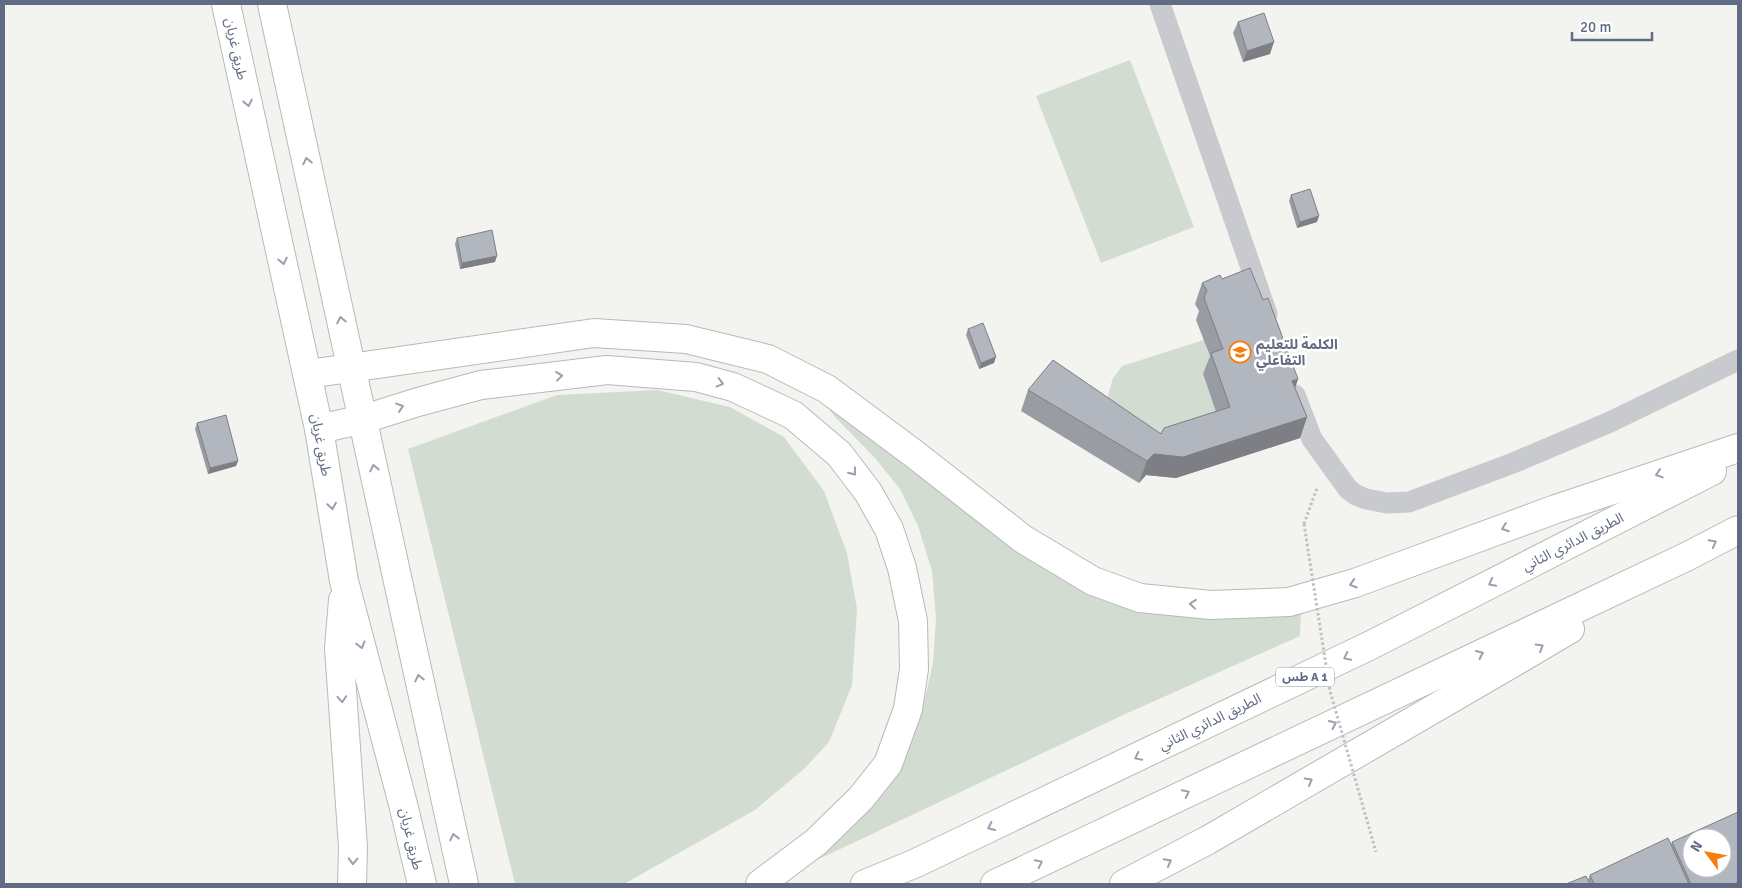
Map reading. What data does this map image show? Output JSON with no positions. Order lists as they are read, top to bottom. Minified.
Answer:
{"streets":{"highway":["طريق غريان","الطريق الدائري الثاني","طس A 1"]},"places":{"school or university":["الكلمة للتعليم التفاعلي"]},"scale_bar":"20 m","north":"top left"}
